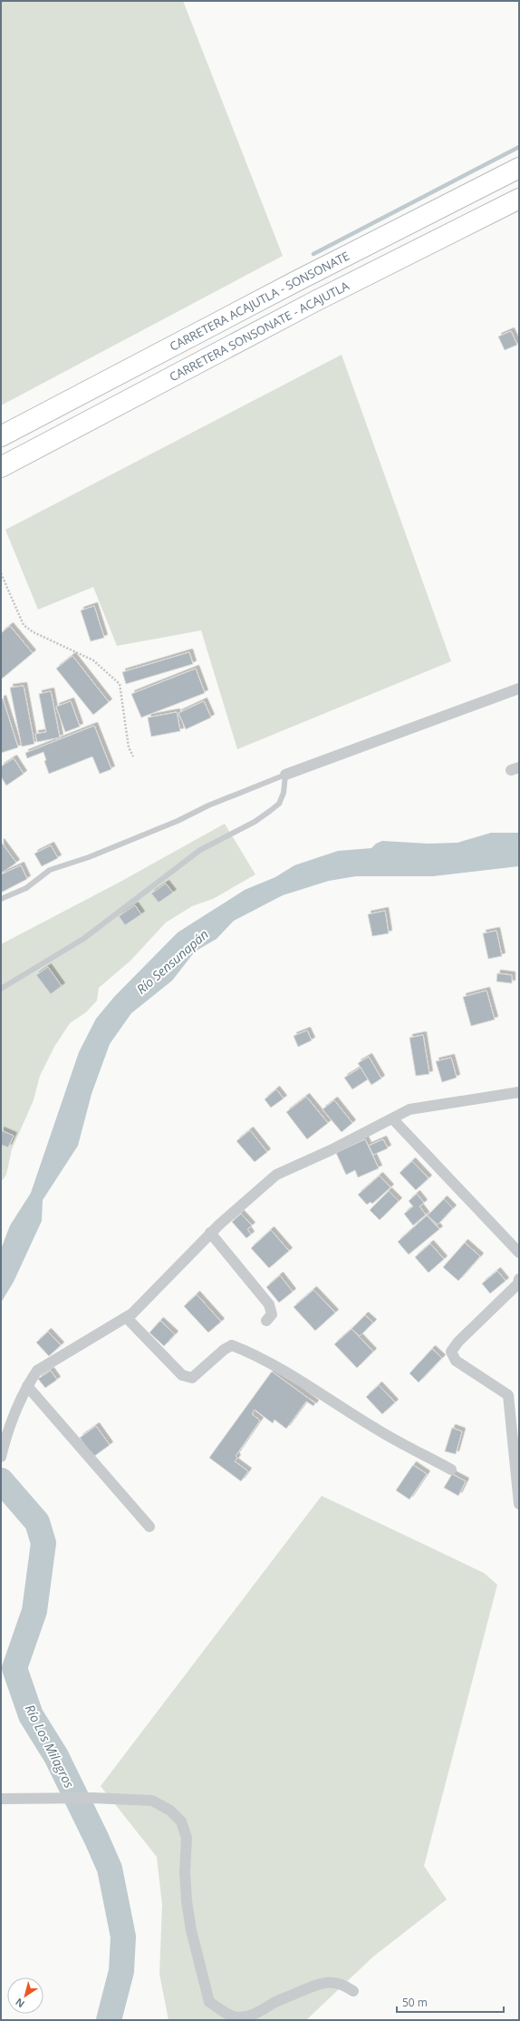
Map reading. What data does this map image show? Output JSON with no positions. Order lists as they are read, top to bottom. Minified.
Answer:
{"streets":{"highway":["CARRETERA ACAJUTLA - SONSONATE","CARRETERA SONSONATE - ACAJUTLA"]},"water":["Río Sensunapán","Río Los Milagros"],"scale_bar":"50 m","north":"bottom left"}
